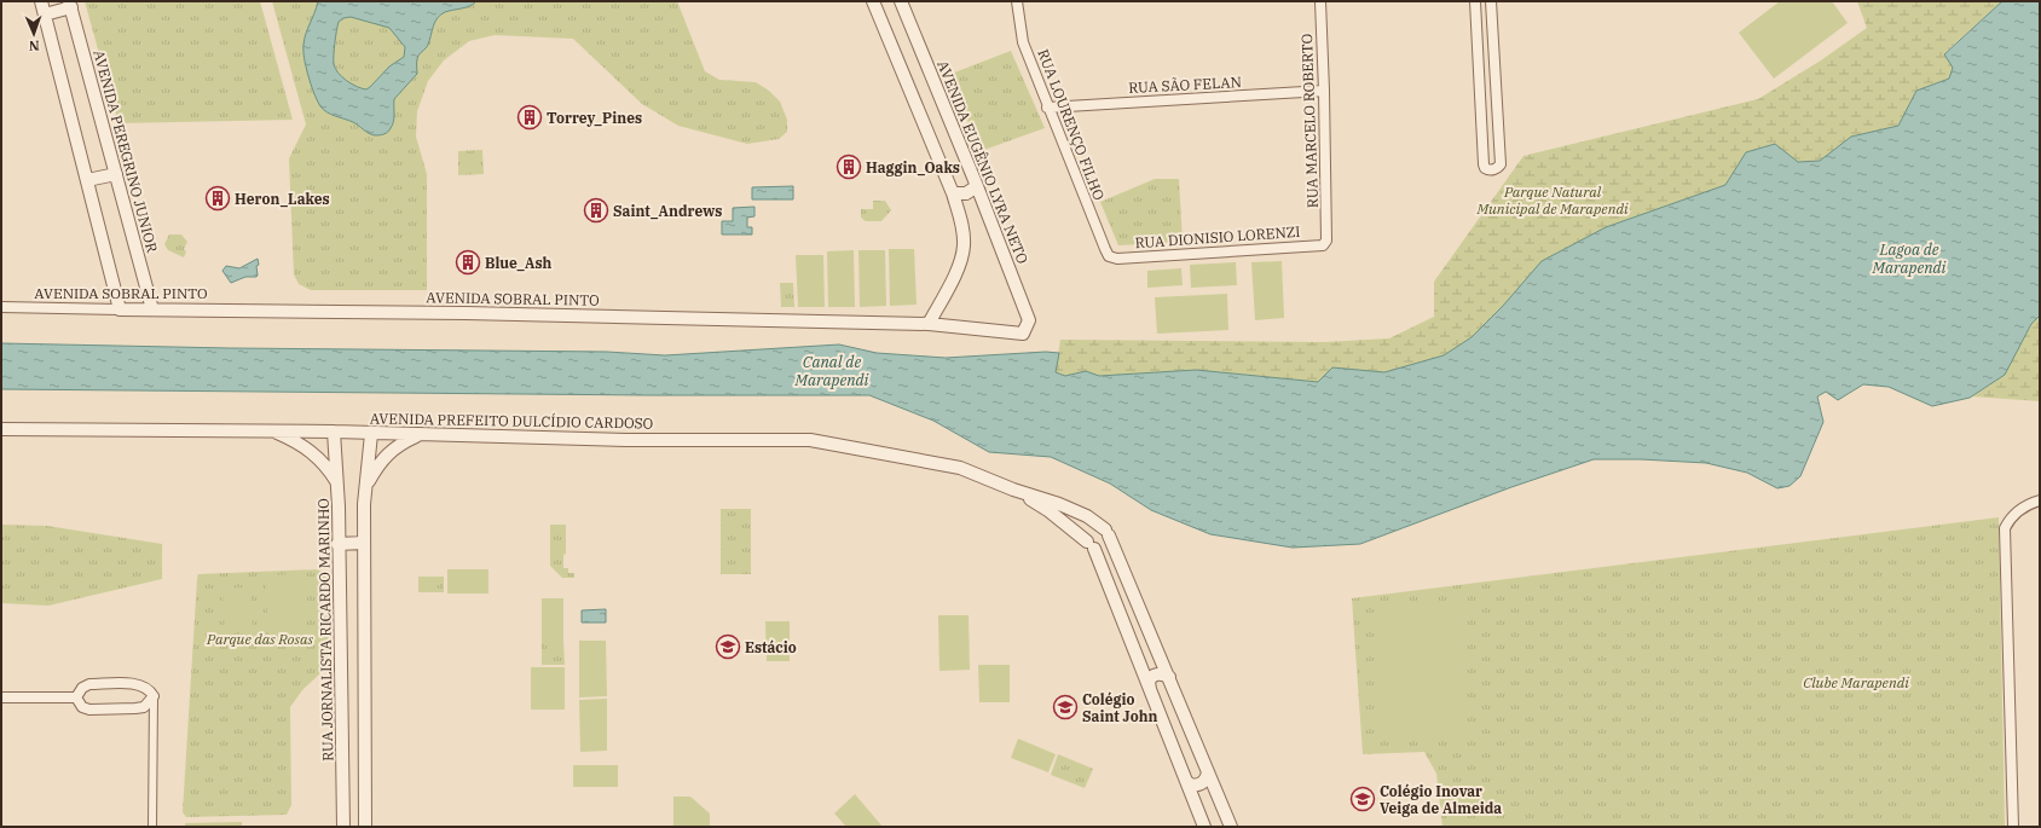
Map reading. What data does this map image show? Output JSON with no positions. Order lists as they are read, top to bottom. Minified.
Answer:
{"streets":{"street":["RUA SÃO FELAN","RUA MARCELO ROBERTO","RUA LOURENÇO FILHO","AVENIDA PEREGRINO JUNIOR","AVENIDA EUGÊNIO LYRA NETO","RUA DIONISIO LORENZI","AVENIDA SOBRAL PINTO","AVENIDA PREFEITO DULCÍDIO CARDOSO","RUA JORNALISTA RICARDO MARINHO"]},"crossings":[["RUA SÃO FELAN","RUA MARCELO ROBERTO"],["RUA SÃO FELAN","RUA LOURENÇO FILHO"],["RUA MARCELO ROBERTO","RUA DIONISIO LORENZI"],["RUA LOURENÇO FILHO","RUA DIONISIO LORENZI"],["AVENIDA PEREGRINO JUNIOR","AVENIDA SOBRAL PINTO"],["AVENIDA EUGÊNIO LYRA NETO","AVENIDA SOBRAL PINTO"],["AVENIDA PREFEITO DULCÍDIO CARDOSO","RUA JORNALISTA RICARDO MARINHO"]],"water":["Lagoa de Marapendi","Canal de Marapendi"],"parks":["Parque Natural Municipal de Marapendi","Parque das Rosas","Clube Marapendi"],"places":{"building":["Torrey_Pines","Haggin_Oaks","Heron_Lakes","Saint_Andrews","Blue_Ash"],"school or university":["Estácio","Colégio Saint John","Colégio Inovar Veiga de Almeida"]},"north":"bottom"}
